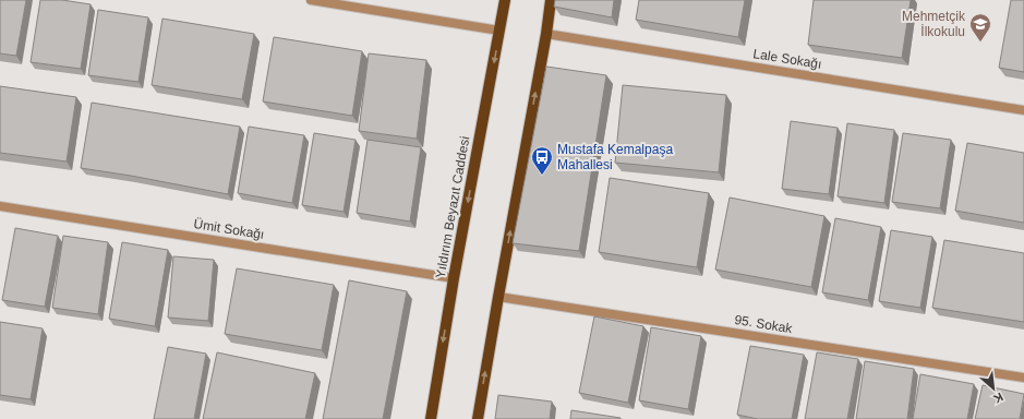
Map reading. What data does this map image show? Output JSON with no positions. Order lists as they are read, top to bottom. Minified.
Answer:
{"streets":{"main road":["Yıldırım Beyazıt Caddesi"],"street":["Lale Sokağı","Ümit Sokağı","95. Sokak"]},"crossings":[["Yıldırım Beyazıt Caddesi","Ümit Sokağı"]],"places":{"school or university":["Mehmetçik İlkokulu"],"bus stop":["Mustafa Kemalpaşa Mahallesi"]},"north":"bottom right"}
